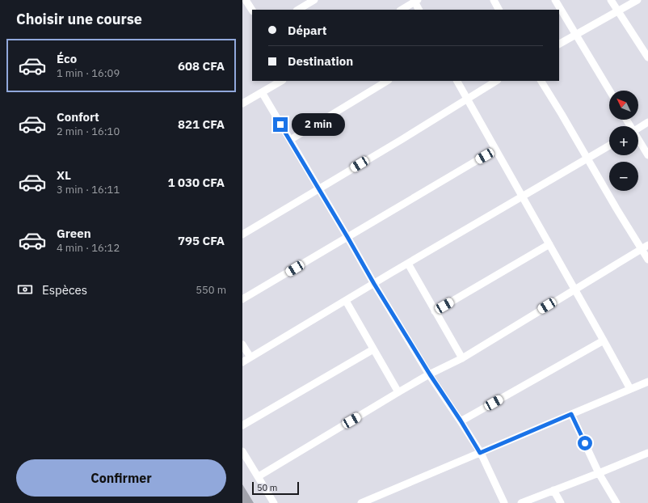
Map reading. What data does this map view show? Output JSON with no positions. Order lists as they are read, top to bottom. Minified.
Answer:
{"scale_bar":"50 m","north":"top left","page":{"heading":"Choisir une course","banner":["Départ","Destination"],"list":[{"name":"Éco","note":"1 min · 16:09","value":"608 CFA"},{"name":"Confort","note":"2 min · 16:10","value":"821 CFA"},{"name":"XL","note":"3 min · 16:11","value":"1 030 CFA"},{"name":"Green","note":"4 min · 16:12","value":"795 CFA"}],"map_buttons":["+","−"],"bubble":"2 min","pay":["Espèces","550 m"],"buttons":"Confirmer","scale":"50 m"}}
